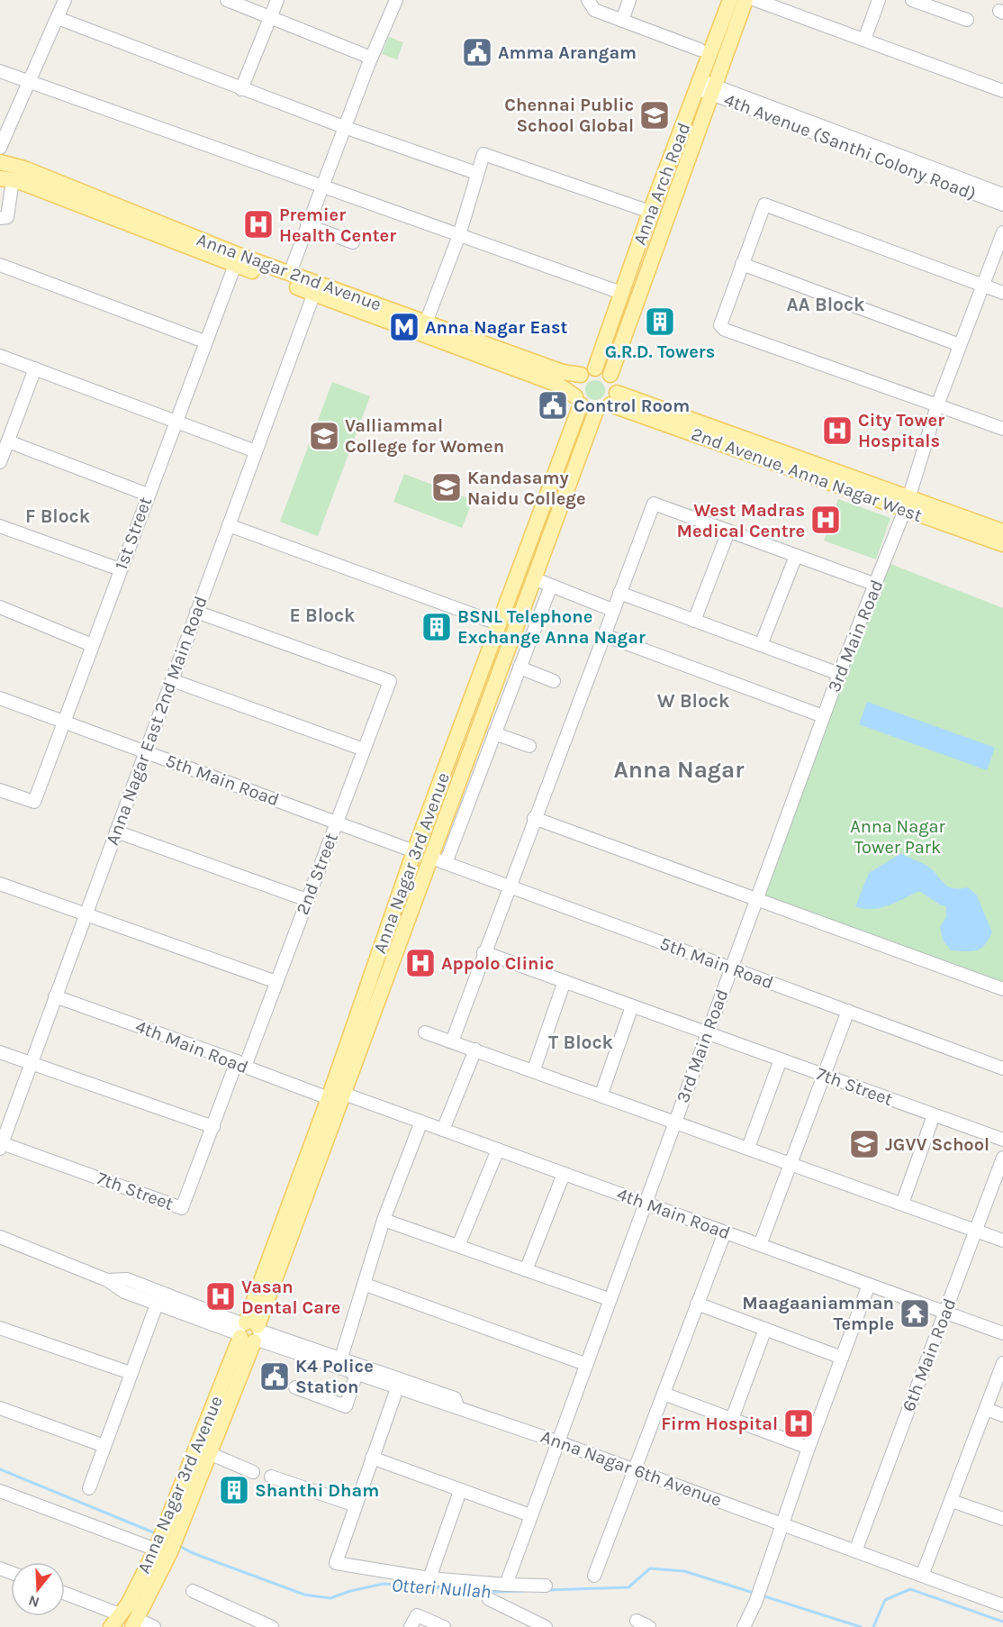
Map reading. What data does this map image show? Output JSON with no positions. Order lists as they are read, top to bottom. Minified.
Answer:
{"streets":{"main road":["Anna Arch Road","Anna Nagar 2nd Avenue","2nd Avenue, Anna Nagar West","Anna Nagar 3rd Avenue"],"street":["4th Avenue (Santhi Colony Road)","1st Street","3rd Main Road","Anna Nagar East 2nd Main Road","5th Main Road","2nd Street","4th Main Road","7th Street","6th Main Road","Anna Nagar 6th Avenue"]},"crossings":[["4th Avenue (Santhi Colony Road)","Anna Arch Road"],["Anna Arch Road","Anna Nagar 2nd Avenue"],["Anna Arch Road","2nd Avenue, Anna Nagar West"],["Anna Arch Road","Anna Nagar 3rd Avenue"],["Anna Nagar 2nd Avenue","2nd Avenue, Anna Nagar West"],["Anna Nagar 2nd Avenue","1st Street"],["Anna Nagar 2nd Avenue","Anna Nagar East 2nd Main Road"],["Anna Nagar 2nd Avenue","Anna Nagar 3rd Avenue"],["2nd Avenue, Anna Nagar West","3rd Main Road"],["2nd Avenue, Anna Nagar West","Anna Nagar 3rd Avenue"],["1st Street","5th Main Road"],["3rd Main Road","5th Main Road"],["3rd Main Road","4th Main Road"],["3rd Main Road","7th Street"],["3rd Main Road","Anna Nagar 6th Avenue"],["Anna Nagar East 2nd Main Road","5th Main Road"],["Anna Nagar East 2nd Main Road","2nd Street"],["Anna Nagar East 2nd Main Road","4th Main Road"],["Anna Nagar East 2nd Main Road","7th Street"],["5th Main Road","Anna Nagar 3rd Avenue"],["5th Main Road","2nd Street"],["Anna Nagar 3rd Avenue","4th Main Road"],["Anna Nagar 3rd Avenue","Anna Nagar 6th Avenue"],["2nd Street","4th Main Road"],["2nd Street","7th Street"],["4th Main Road","7th Street"],["4th Main Road","6th Main Road"],["6th Main Road","Anna Nagar 6th Avenue"]],"districts":["AA Block","F Block","E Block","W Block","Anna Nagar","T Block"],"water":["Otteri Nullah"],"parks":["Anna Nagar Tower Park"],"places":{"public building":["Amma Arangam","Control Room","K4 Police Station"],"school or university":["Chennai Public School Global","Valliammal College for Women","Kandasamy Naidu College","JGVV School"],"hospital":["Premier Health Center","City Tower Hospitals","West Madras Medical Centre","Appolo Clinic","Vasan Dental Care","Firm Hospital"],"building":["G.R.D. Towers","BSNL Telephone Exchange Anna Nagar","Shanthi Dham"],"metro station":["Anna Nagar East"],"temple":["Maagaaniamman Temple"]},"north":"bottom"}
